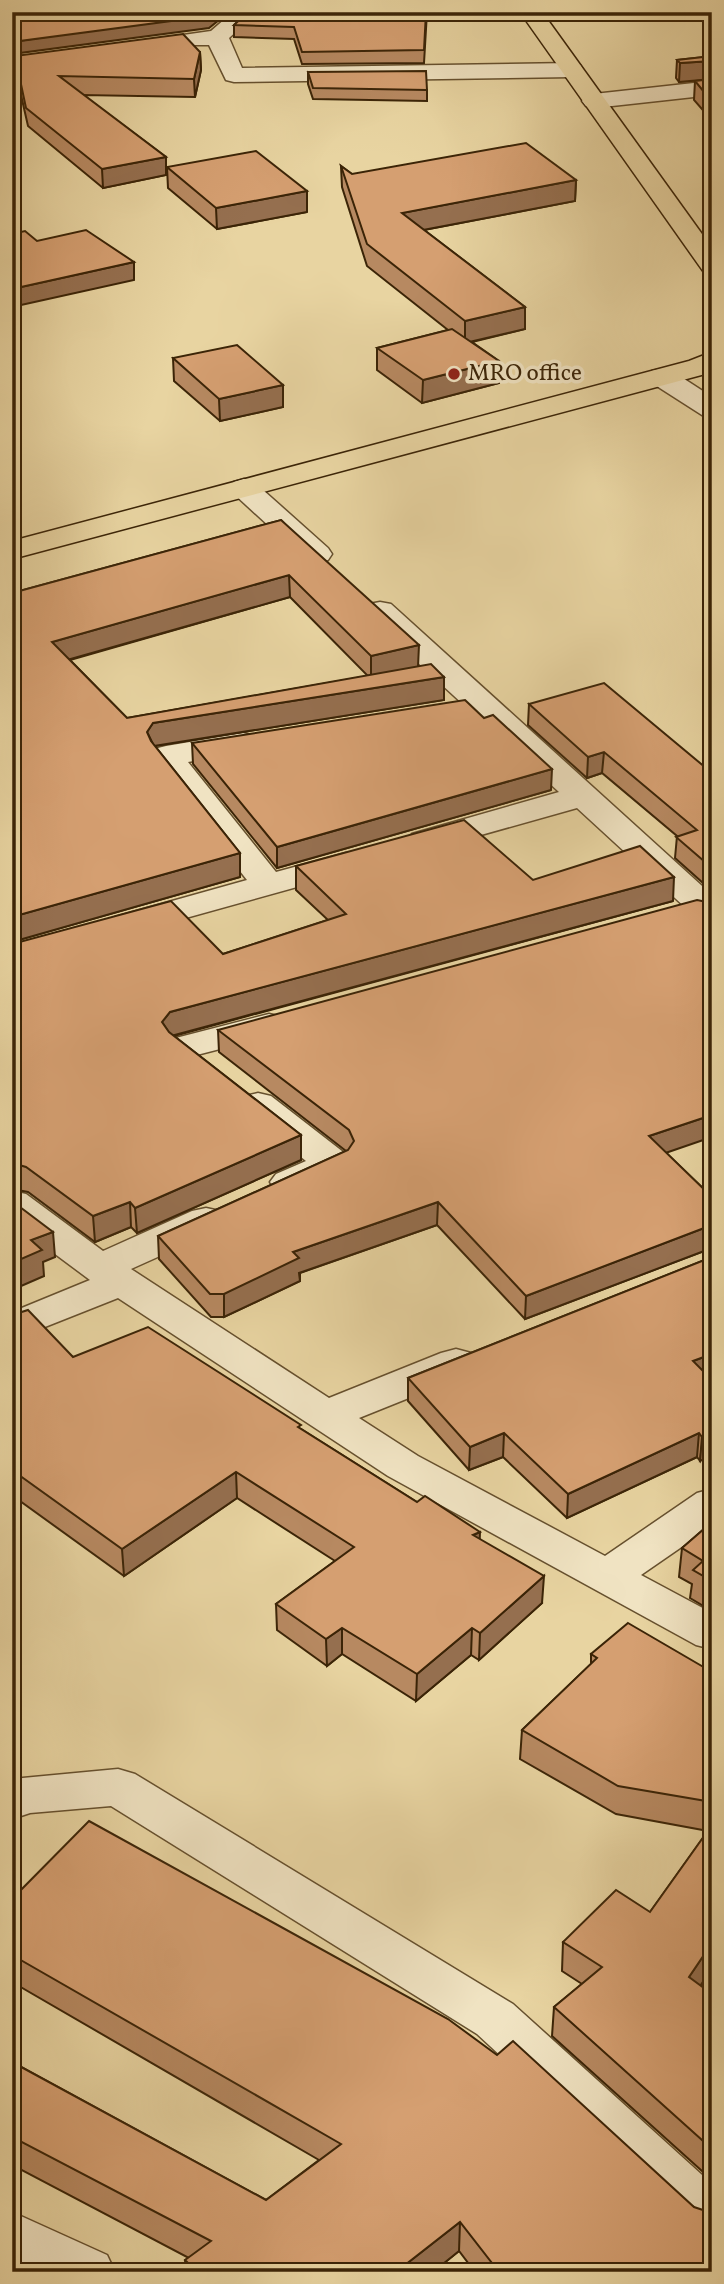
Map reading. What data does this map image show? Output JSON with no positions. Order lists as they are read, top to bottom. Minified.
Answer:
{"places":["MRO office"]}
